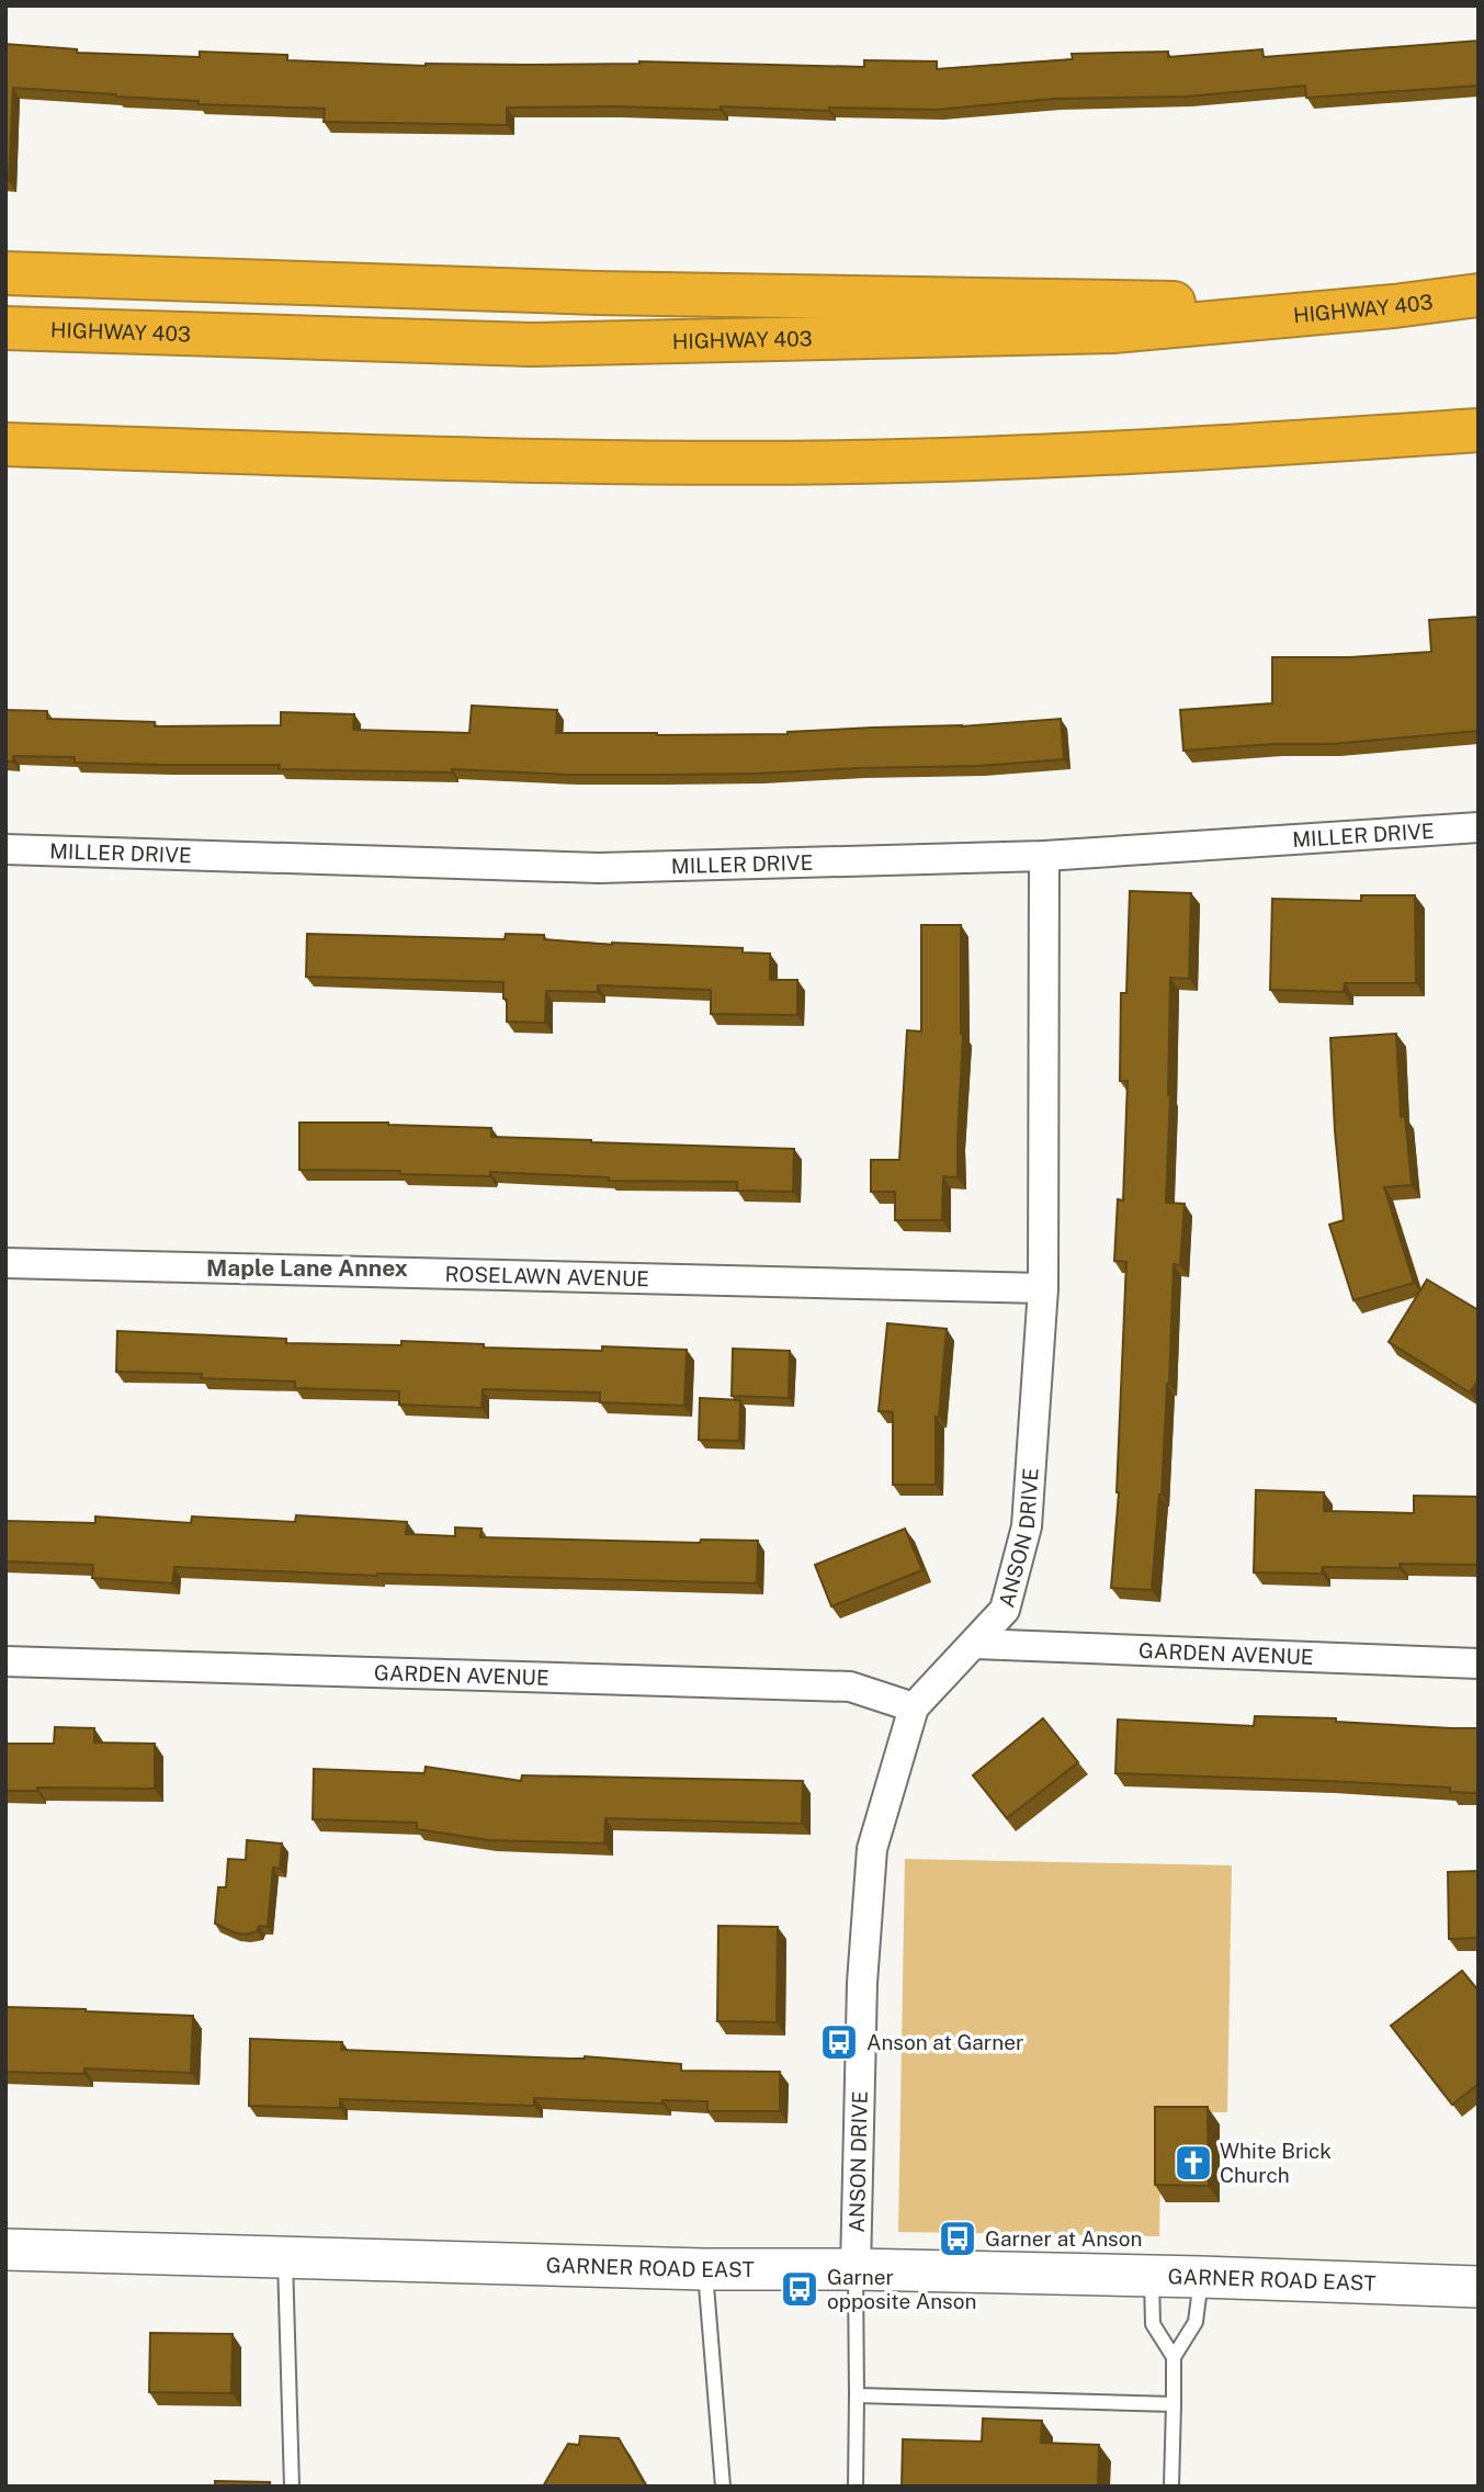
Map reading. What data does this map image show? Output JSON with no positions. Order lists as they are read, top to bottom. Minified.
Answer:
{"streets":{"highway":["HIGHWAY 403"],"main road":["GARNER ROAD EAST"],"street":["MILLER DRIVE","ROSELAWN AVENUE","ANSON DRIVE","GARDEN AVENUE"]},"crossings":[["MILLER DRIVE","ANSON DRIVE"],["ROSELAWN AVENUE","ANSON DRIVE"],["ANSON DRIVE","GARDEN AVENUE"],["ANSON DRIVE","GARNER ROAD EAST"]],"districts":["Maple Lane Annex"],"places":{"bus stop":["Anson at Garner","Garner at Anson","Garner opposite Anson"],"church":["White Brick Church"]}}
